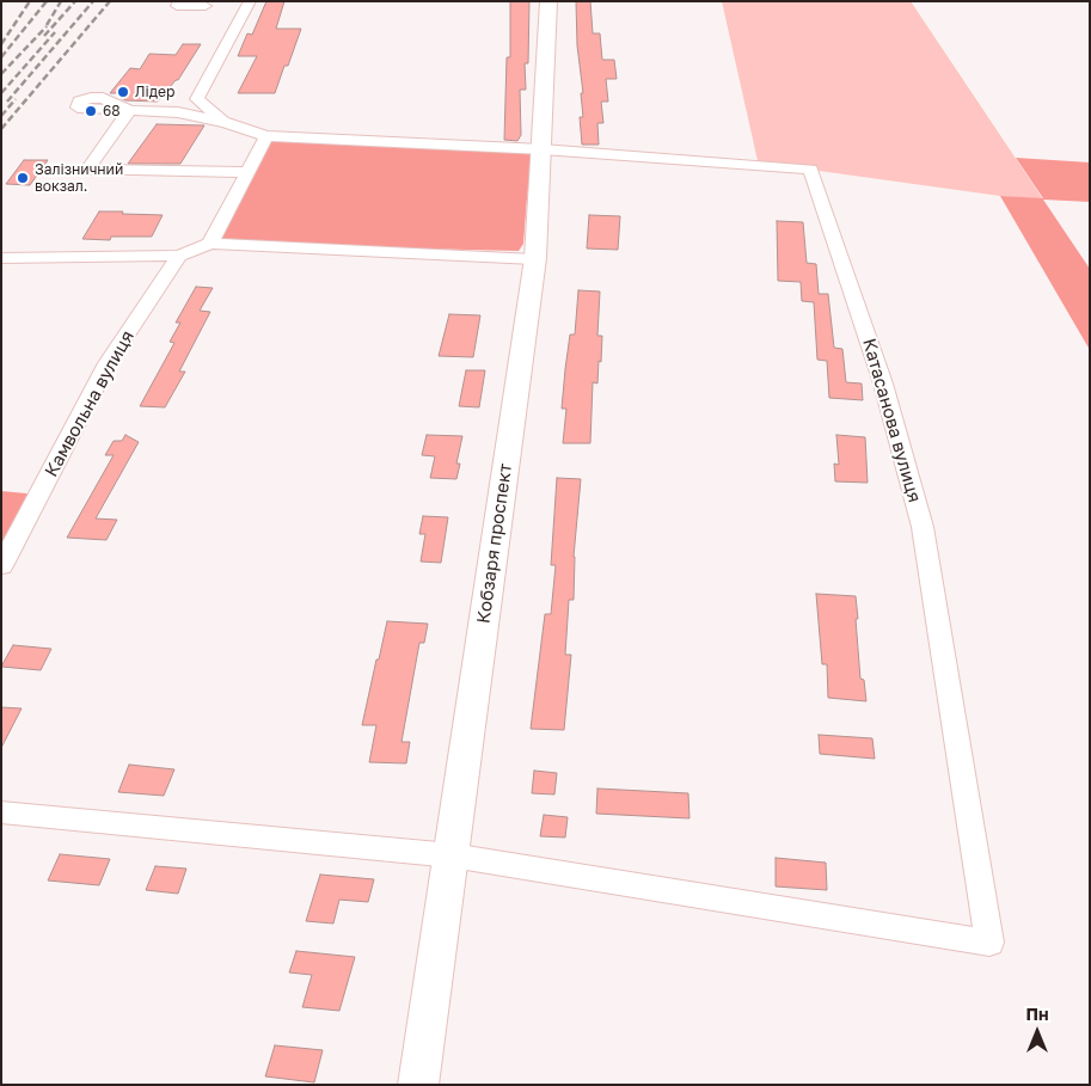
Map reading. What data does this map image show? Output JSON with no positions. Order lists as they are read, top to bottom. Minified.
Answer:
{"streets":{"main road":["Кобзаря проспект"],"street":["Камвольна вулиця","Катасанова вулиця"]},"crossings":[["Катасанова вулиця","Кобзаря проспект"]],"places":["Лідер","68","Залізничний вокзал."],"north":"top"}
